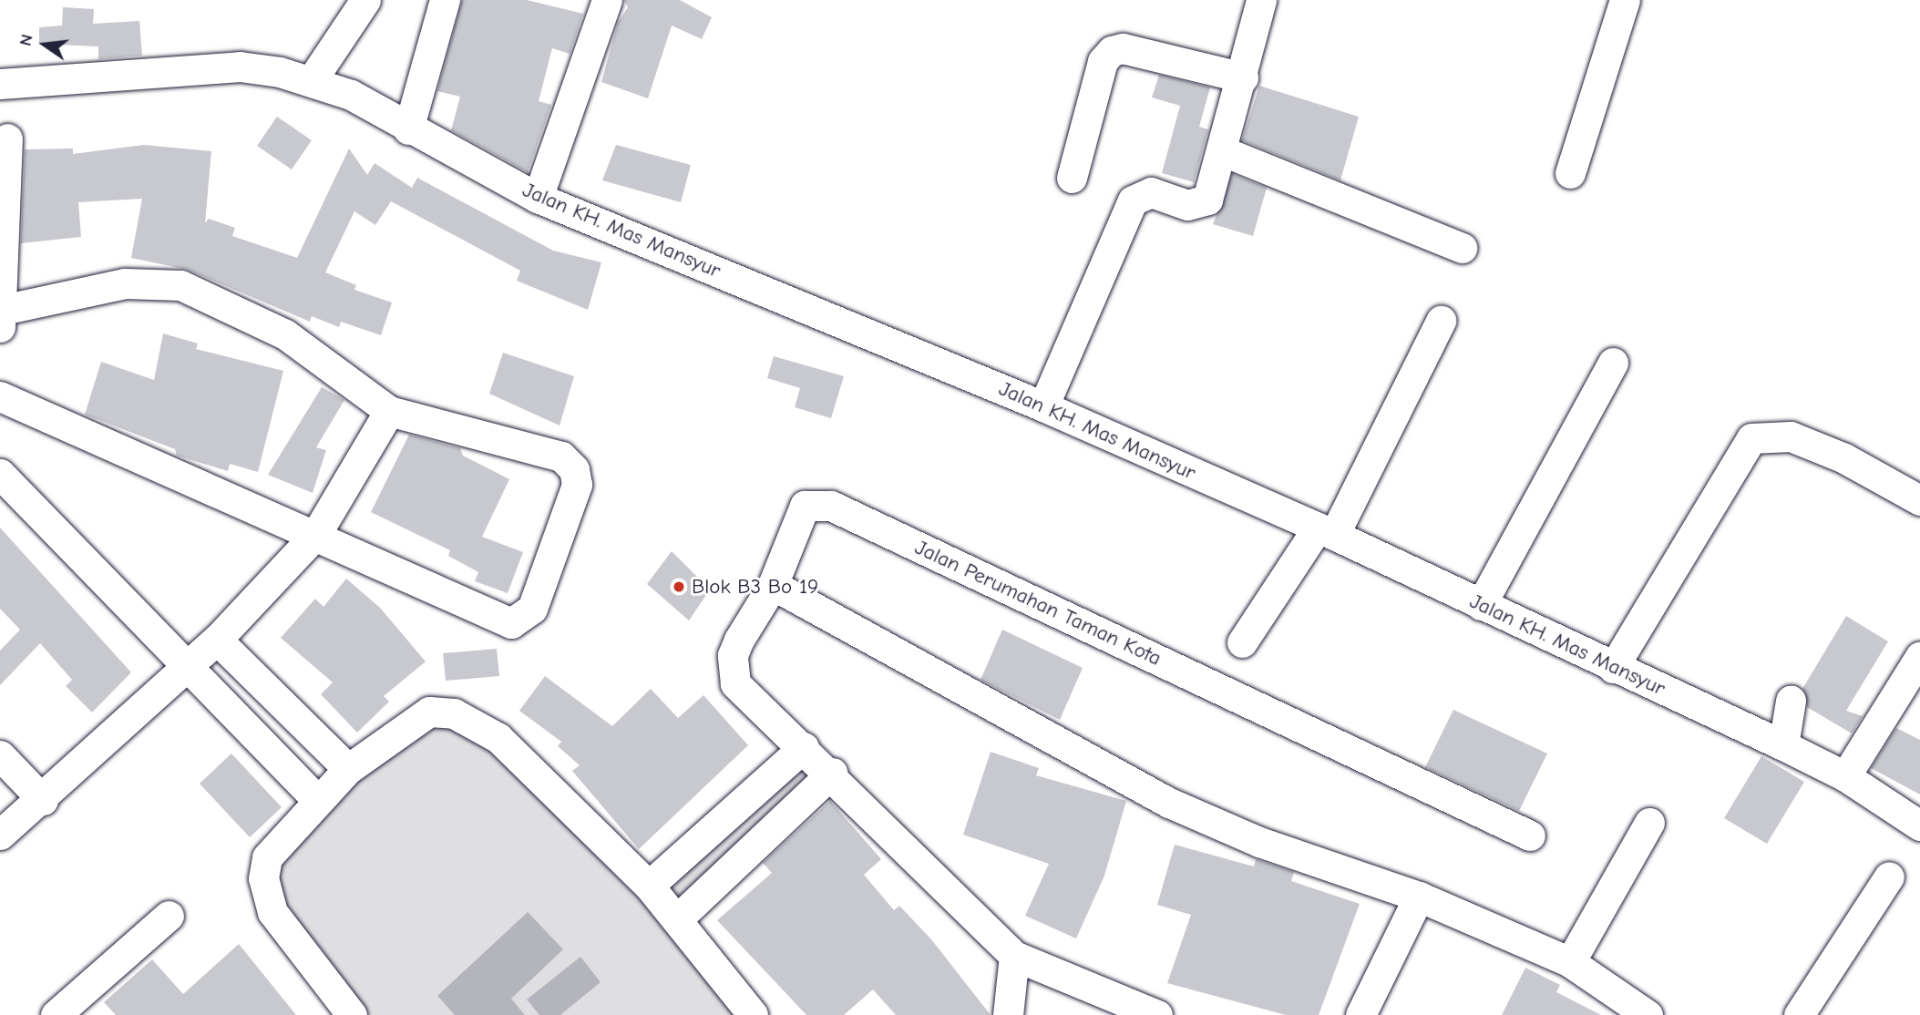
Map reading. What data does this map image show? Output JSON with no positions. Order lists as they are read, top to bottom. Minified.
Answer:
{"streets":{"street":["Jalan KH. Mas Mansyur","Jalan Perumahan Taman Kota"]},"places":["Blok B3 Bo 19"],"north":"left"}
